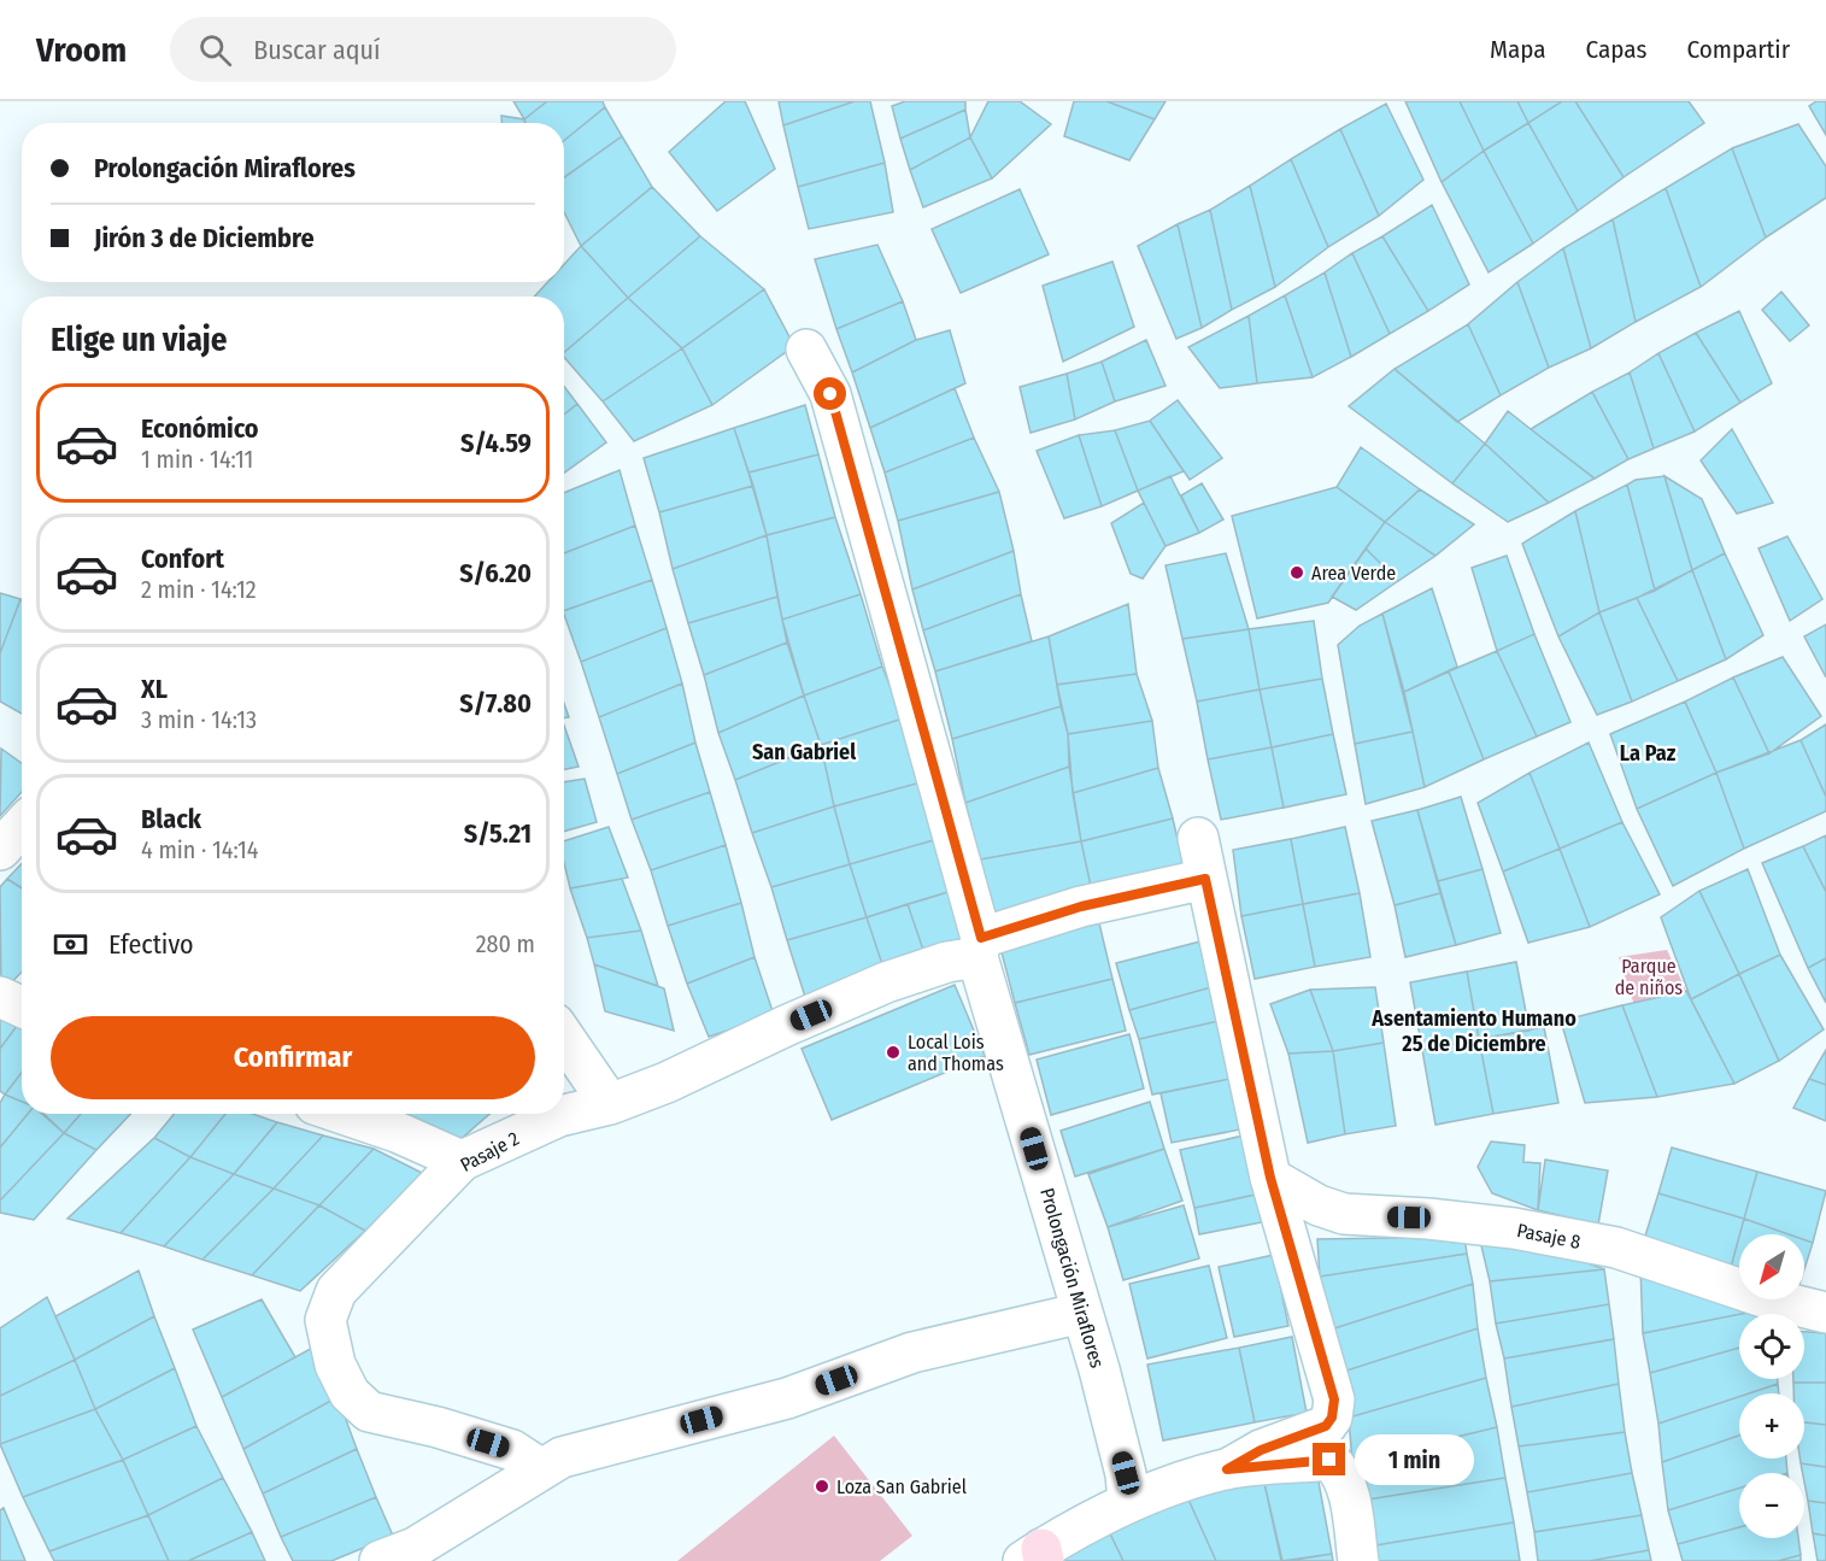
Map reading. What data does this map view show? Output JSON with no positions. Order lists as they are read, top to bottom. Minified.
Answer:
{"streets":{"street":["Pasaje 2","Pasaje 8","Prolongación Miraflores"]},"crossings":[["Pasaje 2","Prolongación Miraflores"]],"districts":["San Gabriel","La Paz","Asentamiento Humano 25 de Diciembre"],"parks":["Parque de niños"],"places":["Area Verde","Local Lois and Thomas","Loza San Gabriel"],"north":"bottom left","page":{"header":"Vroom","search":"Buscar aquí","nav":["Mapa","Capas","Compartir"],"banner":["Prolongación Miraflores","Jirón 3 de Diciembre"],"heading":"Elige un viaje","list":[{"name":"Económico","note":"1 min · 14:11","value":"S/4.59"},{"name":"Confort","note":"2 min · 14:12","value":"S/6.20"},{"name":"XL","note":"3 min · 14:13","value":"S/7.80"},{"name":"Black","note":"4 min · 14:14","value":"S/5.21"}],"pay":["Efectivo","280 m"],"buttons":"Confirmar","map_buttons":["+","−"],"bubble":"1 min"}}
